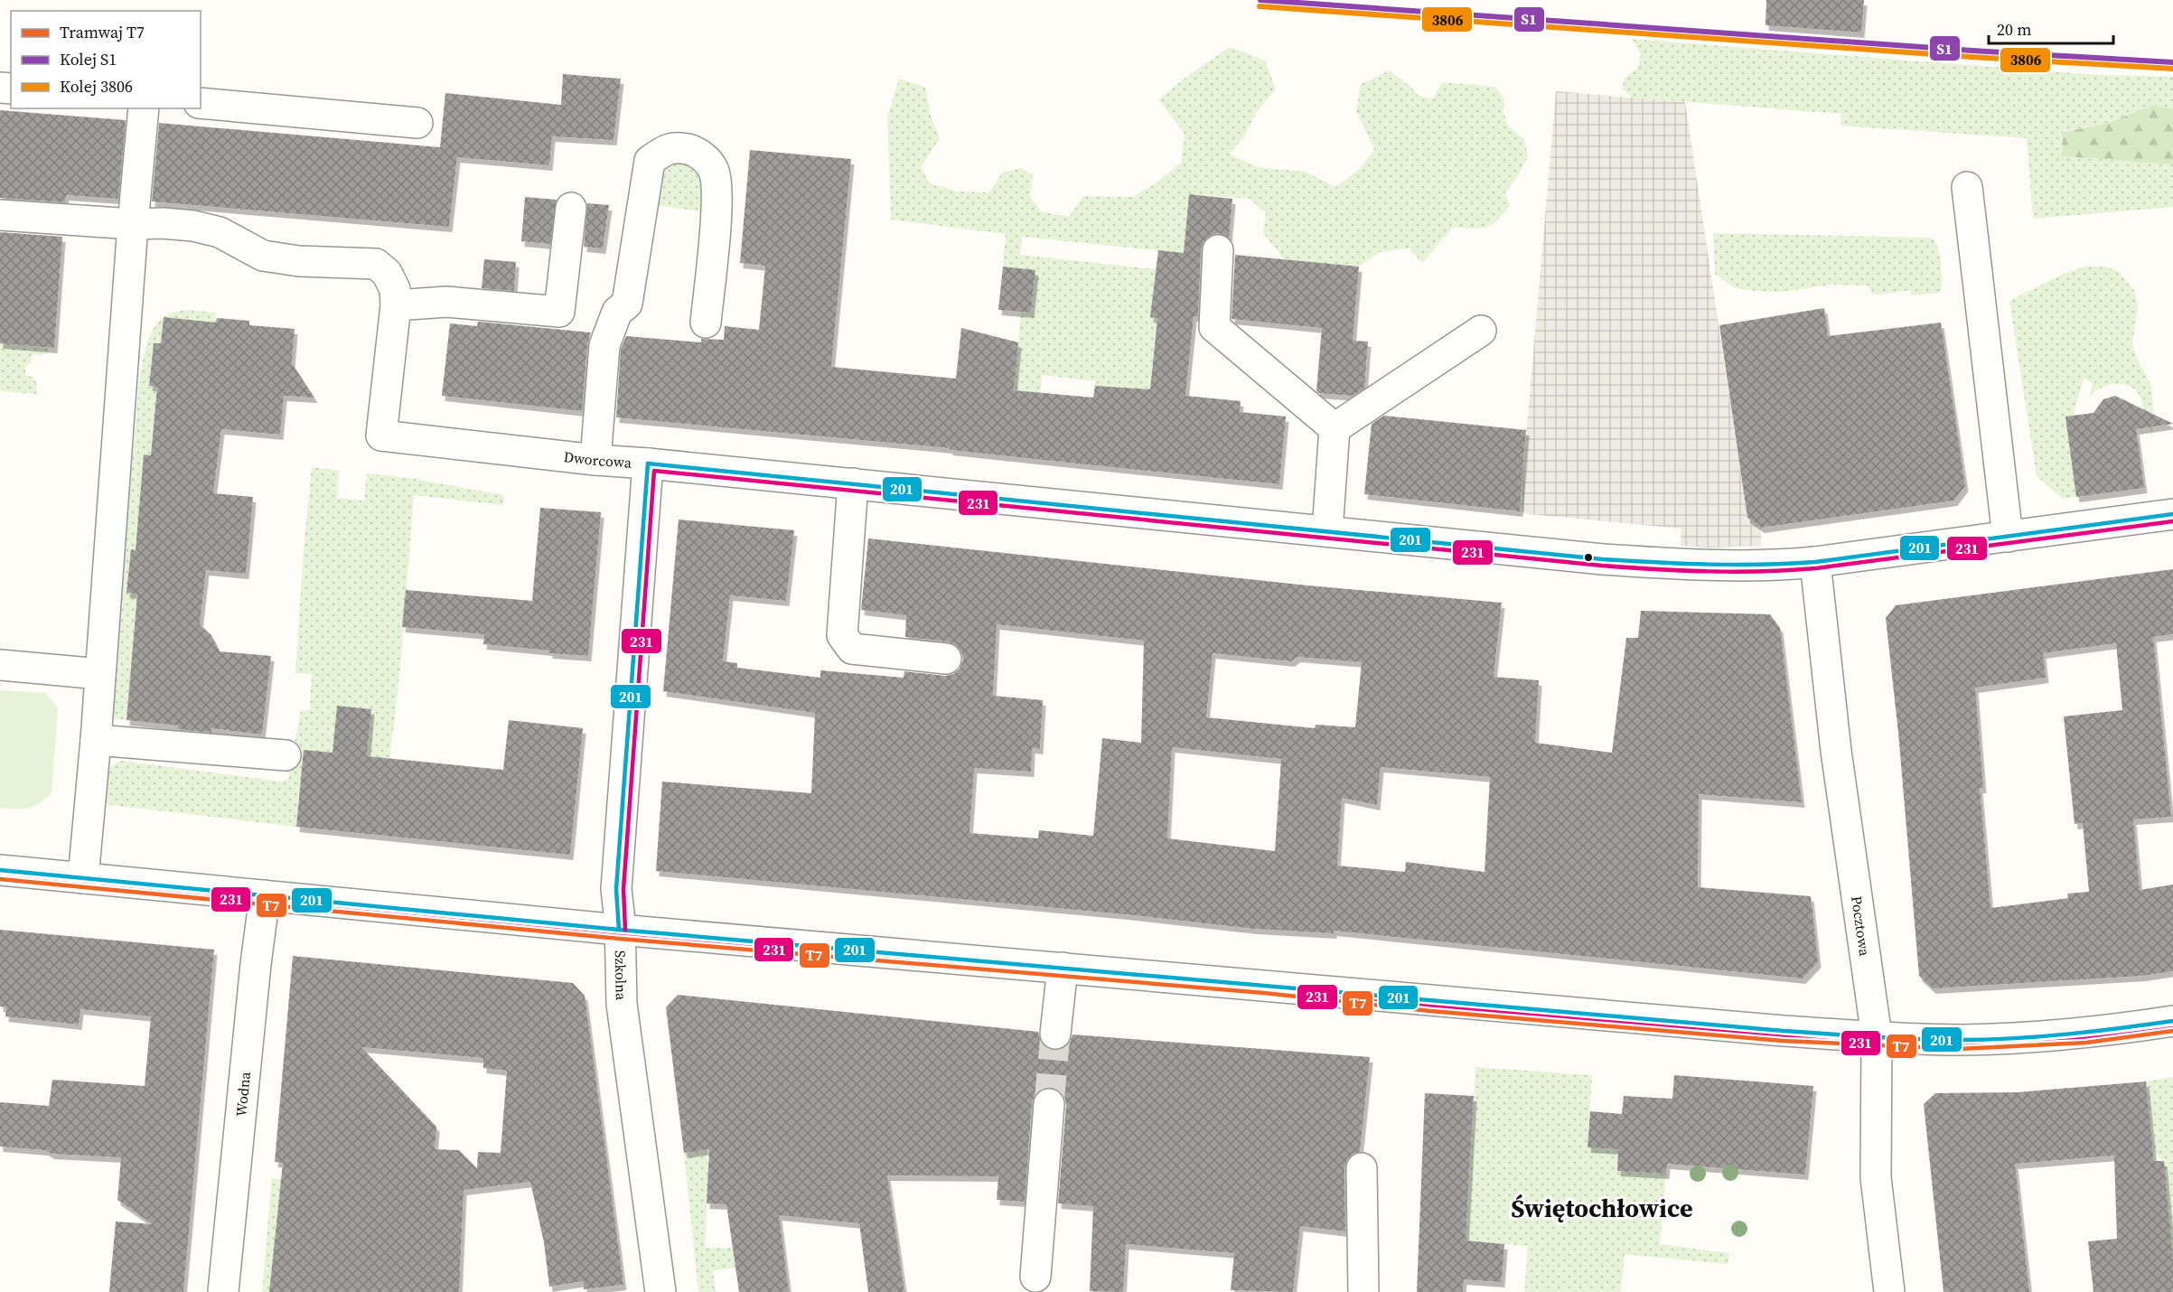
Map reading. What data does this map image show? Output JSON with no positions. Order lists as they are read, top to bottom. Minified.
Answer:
{"streets":{"street":["Dworcowa","Pocztowa","Szkolna","Wodna"]},"crossings":[["Dworcowa","Pocztowa"],["Dworcowa","Szkolna"]],"districts":["Świętochłowice"],"lines":["rail line S1","rail line 3806","transit line 201","transit line 231","tram line T7"],"legend":["Tramwaj T7","Kolej S1","Kolej 3806"],"scale_bar":"20 m"}
